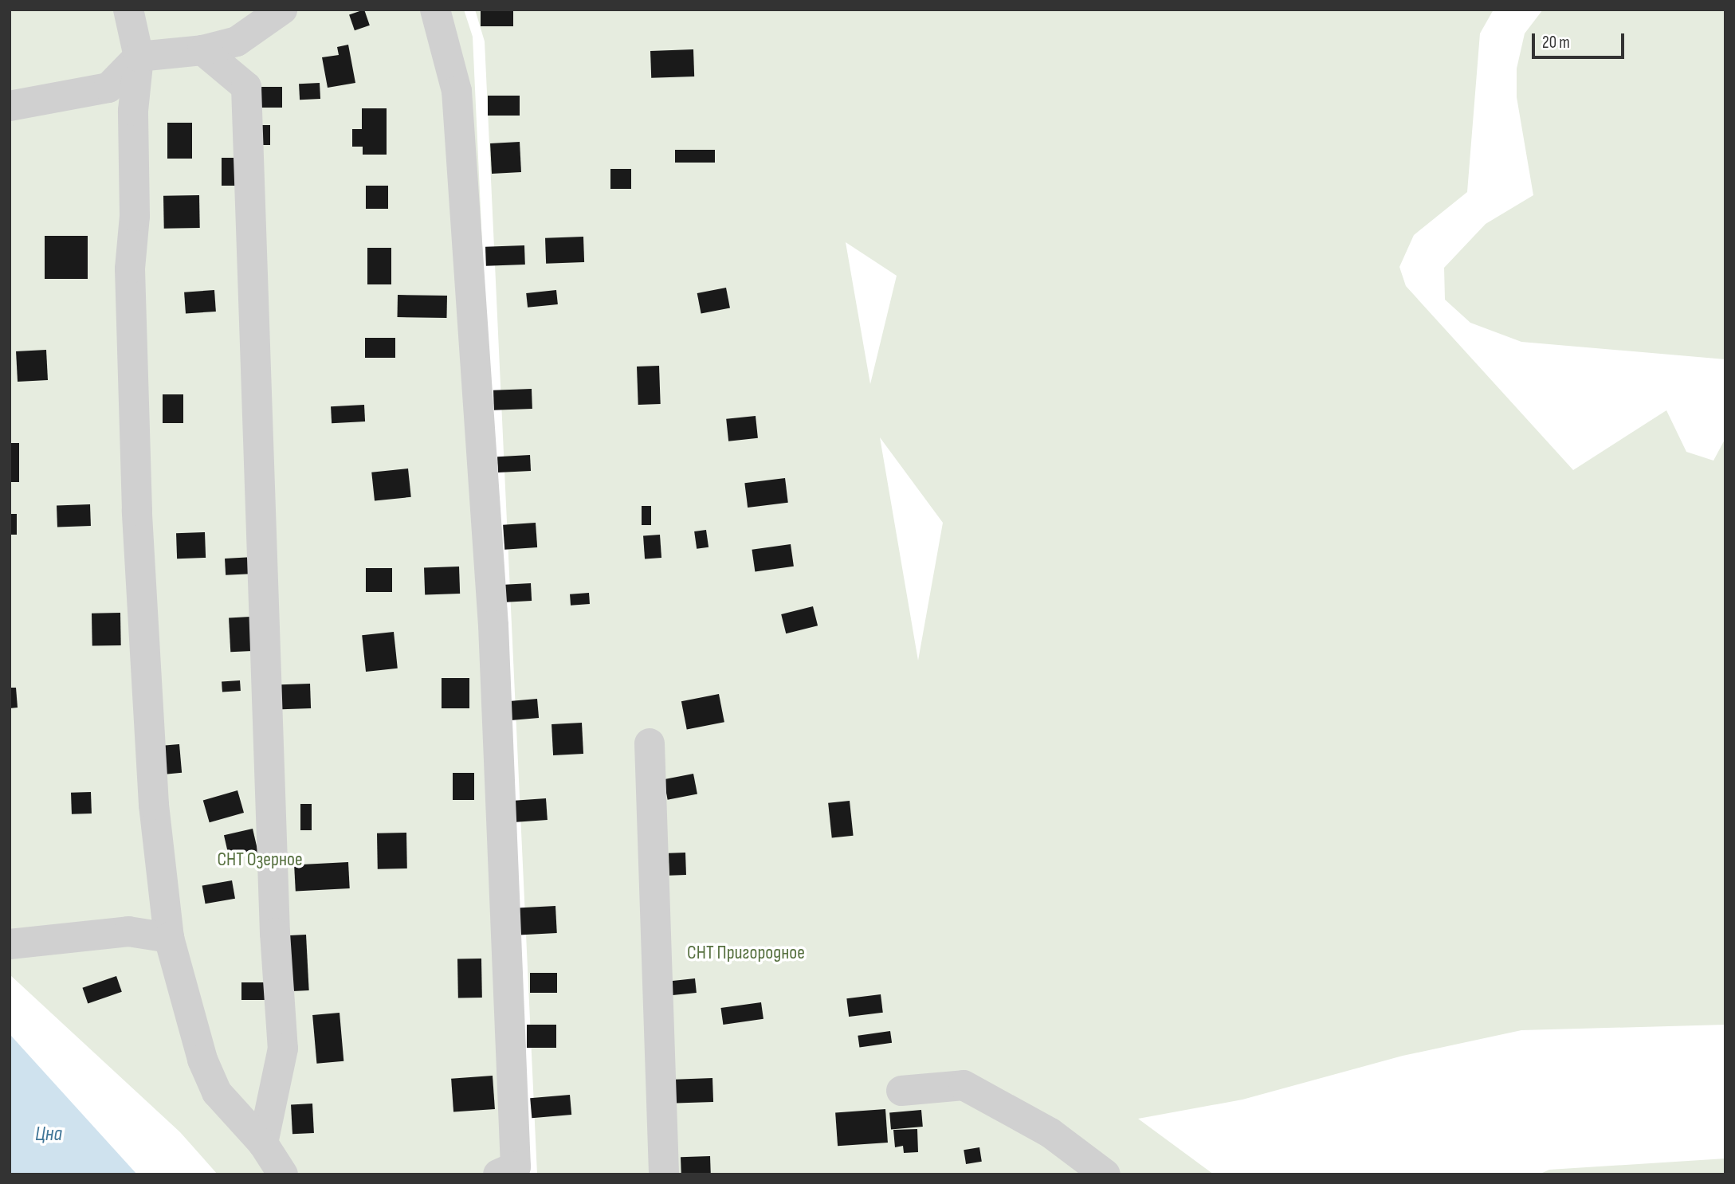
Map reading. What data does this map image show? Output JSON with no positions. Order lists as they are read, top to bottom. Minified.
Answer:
{"water":["Цна"],"parks":["СНТ Озерное","СНТ Пригородное"],"scale_bar":"20 m"}
